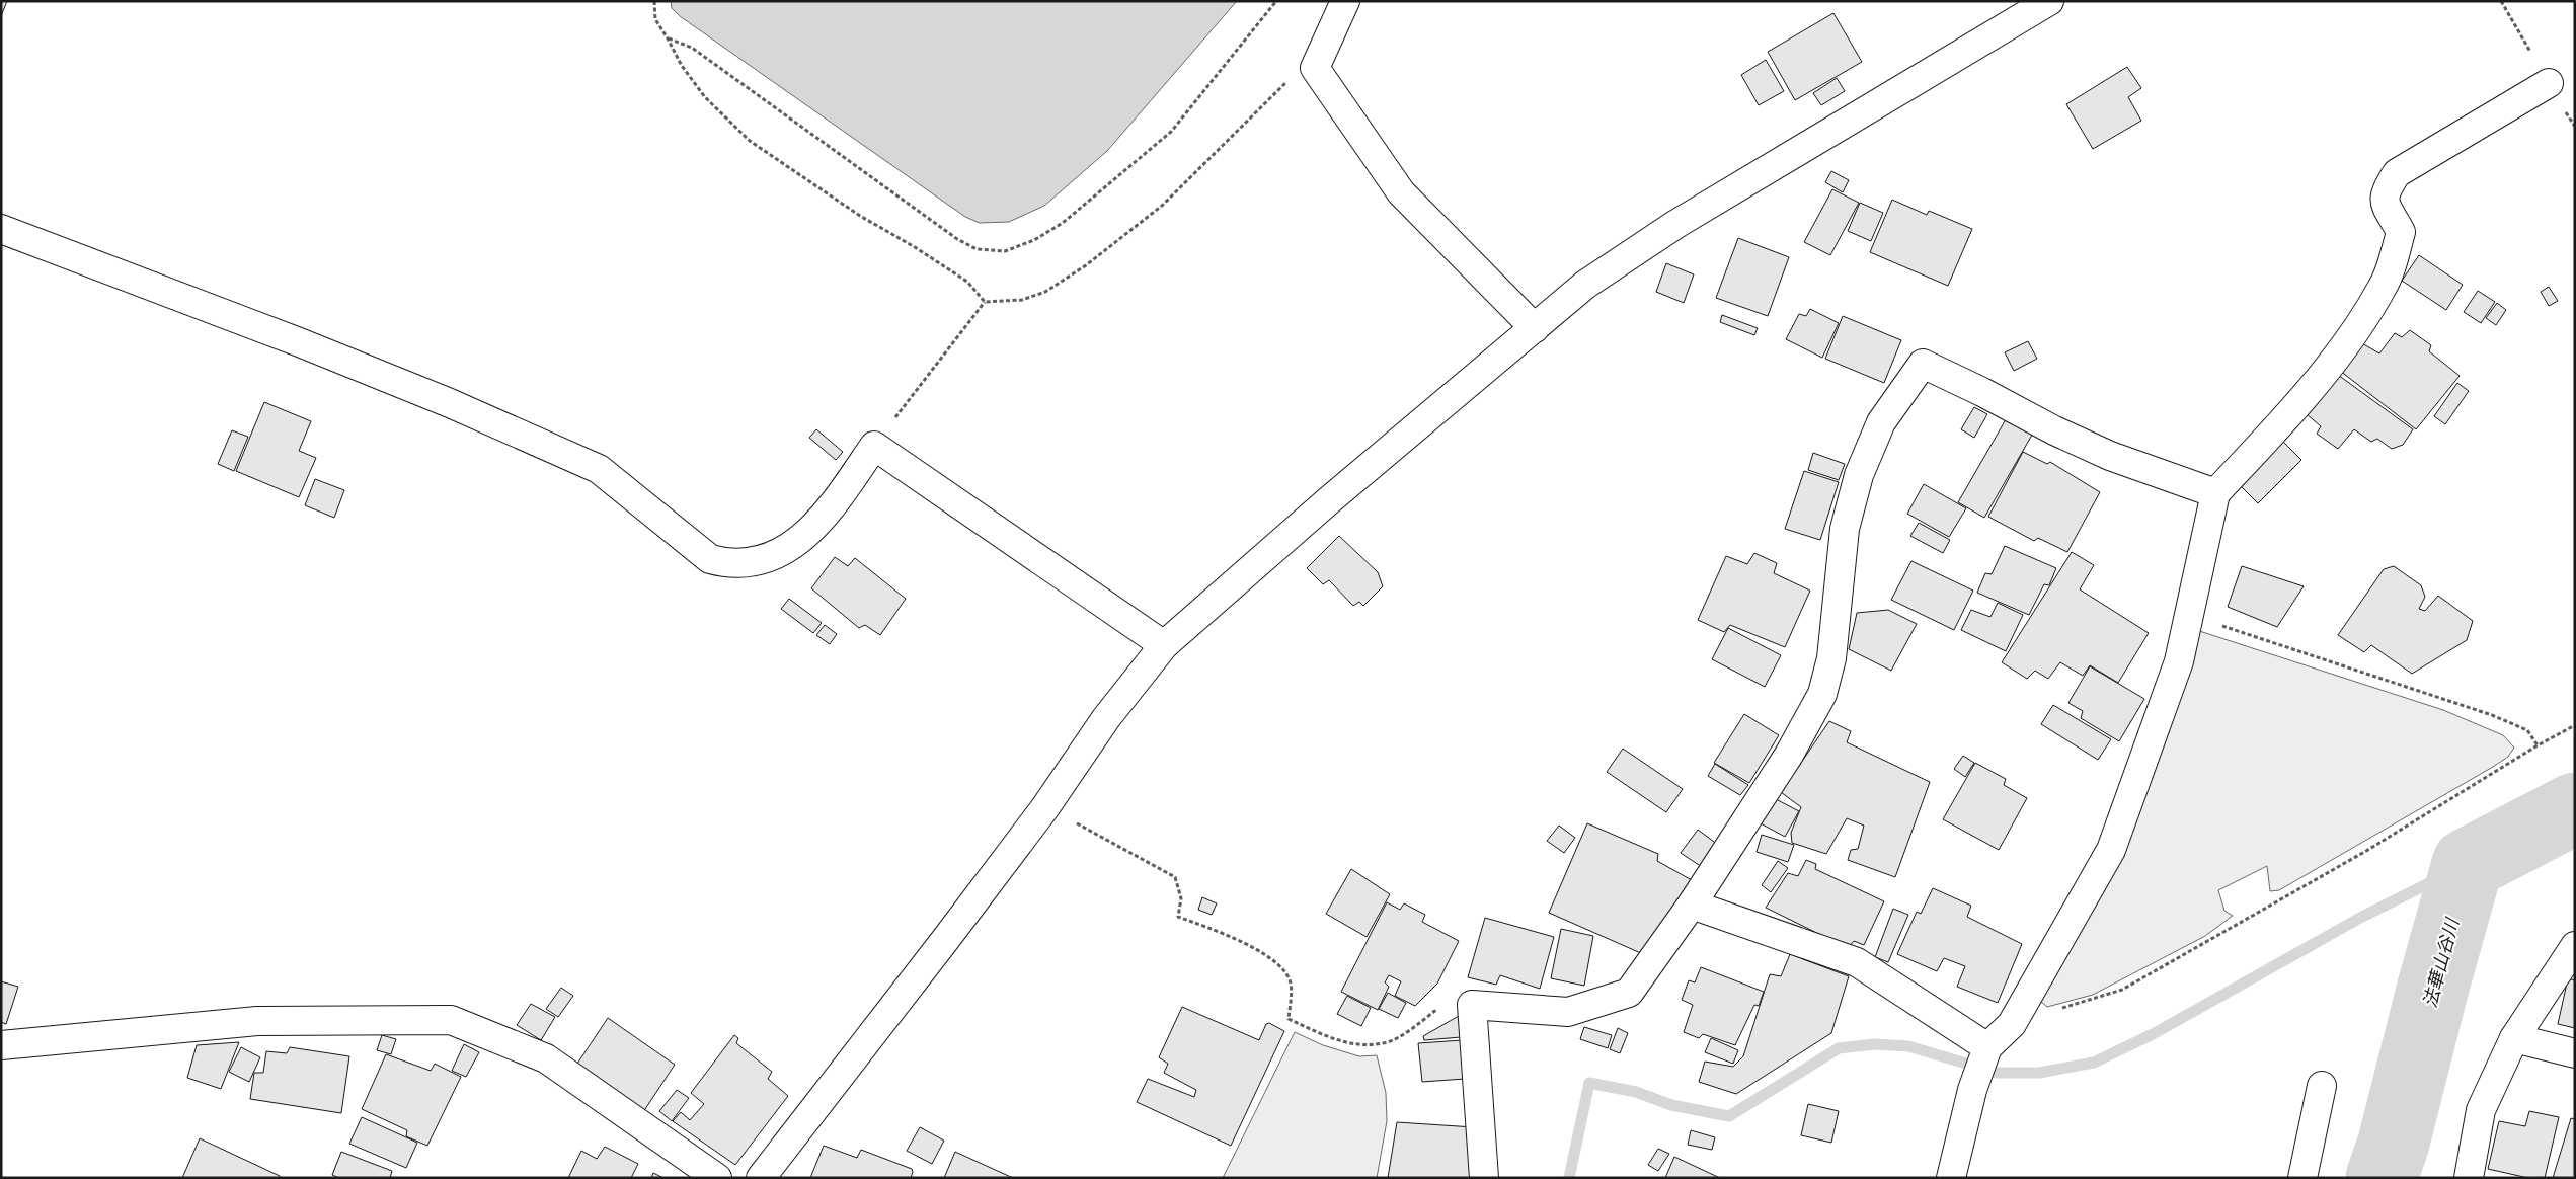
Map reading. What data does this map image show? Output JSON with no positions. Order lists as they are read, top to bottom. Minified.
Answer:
{"water":["法華山谷川"]}
